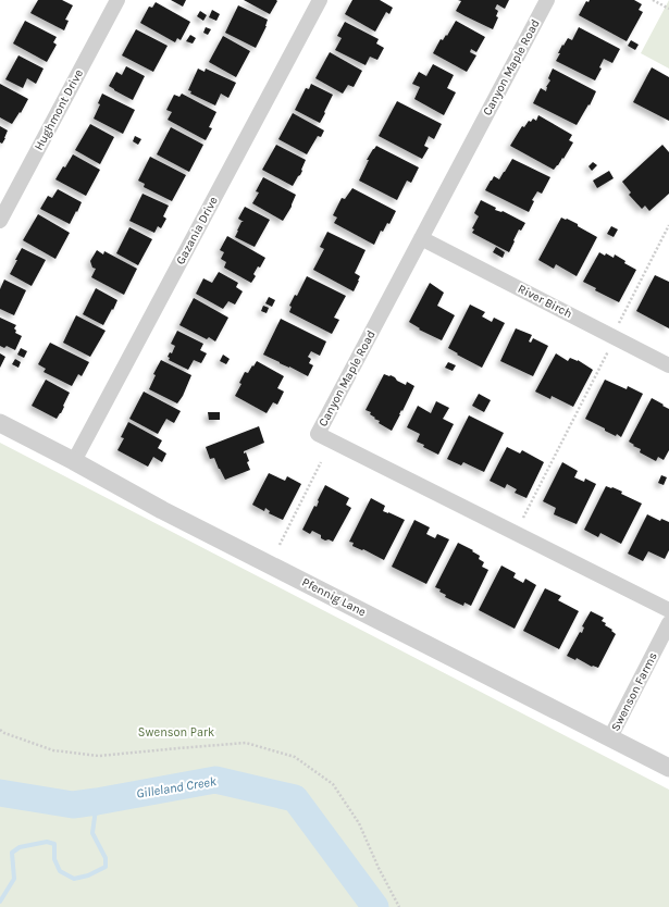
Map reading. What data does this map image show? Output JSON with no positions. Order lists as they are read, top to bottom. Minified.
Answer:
{"streets":{"street":["Canyon Maple Road","Hughmont Drive","Gazania Drive","River Birch","Pfennig Lane","Swenson Farms"]},"crossings":[["Canyon Maple Road","River Birch"],["Gazania Drive","Pfennig Lane"],["Pfennig Lane","Swenson Farms"]],"water":["Gilleland Creek"],"parks":["Swenson Park"]}
